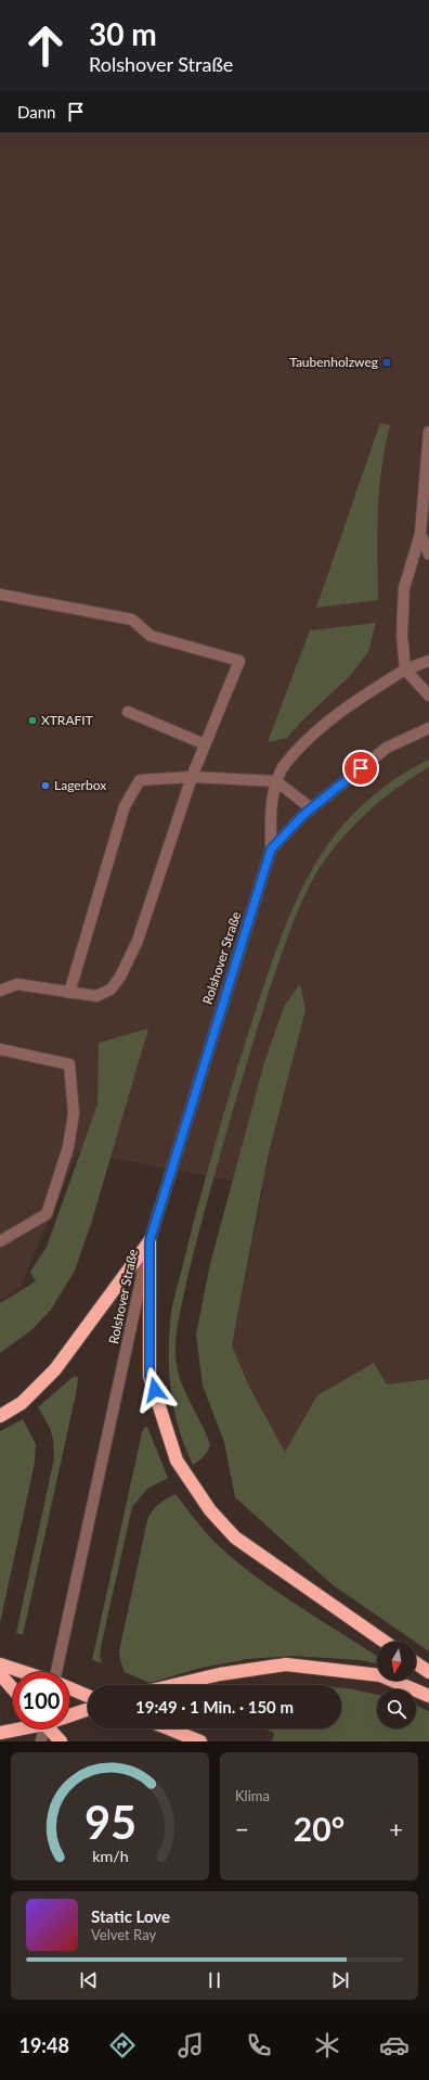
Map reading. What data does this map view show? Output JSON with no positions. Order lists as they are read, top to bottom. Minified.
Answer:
{"streets":{"street":["Rolshover Straße"]},"places":{"transit":["Taubenholzweg"],"other":["XTRAFIT","Lagerbox"]},"north":"bottom","page":{"turn":["30 m","Rolshover Straße"],"then":"Dann","limit":"100","trip":"19:49 · 1 Min. · 150 m","tile":"Klima","heat":["−","20°","+"],"song":["Static Love","Velvet Ray"],"tabs":"19:48","gauge":["95","km/h"]}}
